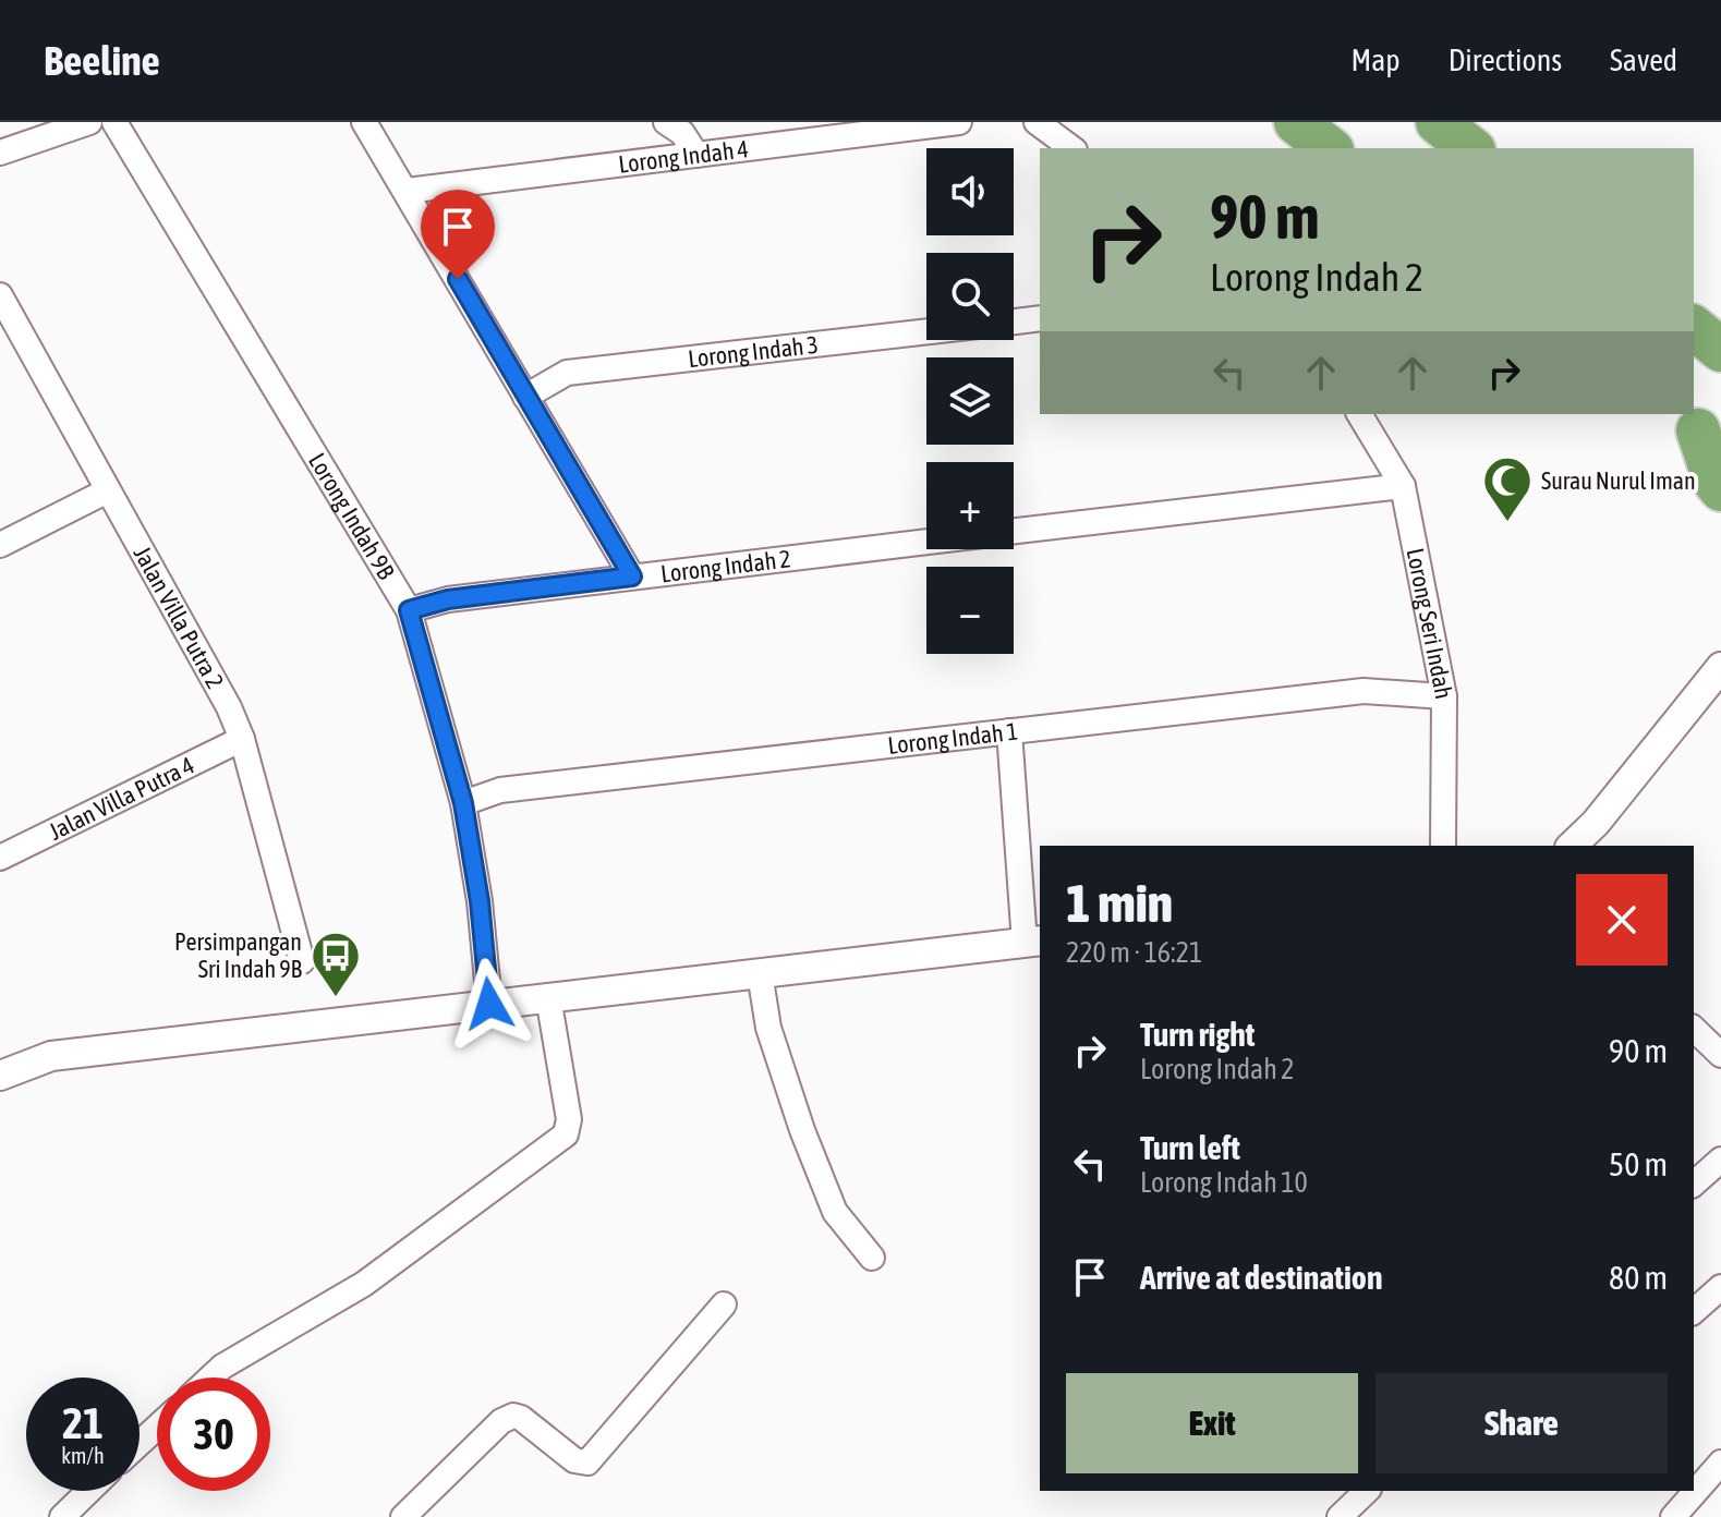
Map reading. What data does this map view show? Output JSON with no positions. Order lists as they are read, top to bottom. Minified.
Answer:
{"streets":{"street":["Lorong Indah 4","Lorong Indah 3","Lorong Indah 9B","Lorong Indah 2","Jalan Villa Putra 2","Lorong Seri Indah","Lorong Indah 1","Jalan Villa Putra 4"]},"crossings":[["Lorong Indah 9B","Lorong Indah 2"],["Lorong Indah 9B","Lorong Indah 1"],["Jalan Villa Putra 2","Jalan Villa Putra 4"],["Lorong Seri Indah","Lorong Indah 1"]],"places":{"mosque":["Surau Nurul Iman"],"bus stop":["Persimpangan Sri Indah 9B"]},"page":{"header":"Beeline","nav":["Map","Directions","Saved"],"map_buttons":["+","−"],"turn":["90 m","Lorong Indah 2"],"heading":["1 min","220 m · 16:21"],"list":[{"name":"Turn right","note":"Lorong Indah 2","value":"90 m"},{"name":"Turn left","note":"Lorong Indah 10","value":"50 m"},{"name":"Arrive at destination","value":"80 m"}],"buttons":["Exit","Share"],"speed":"21 km/h","limit":"30"}}
